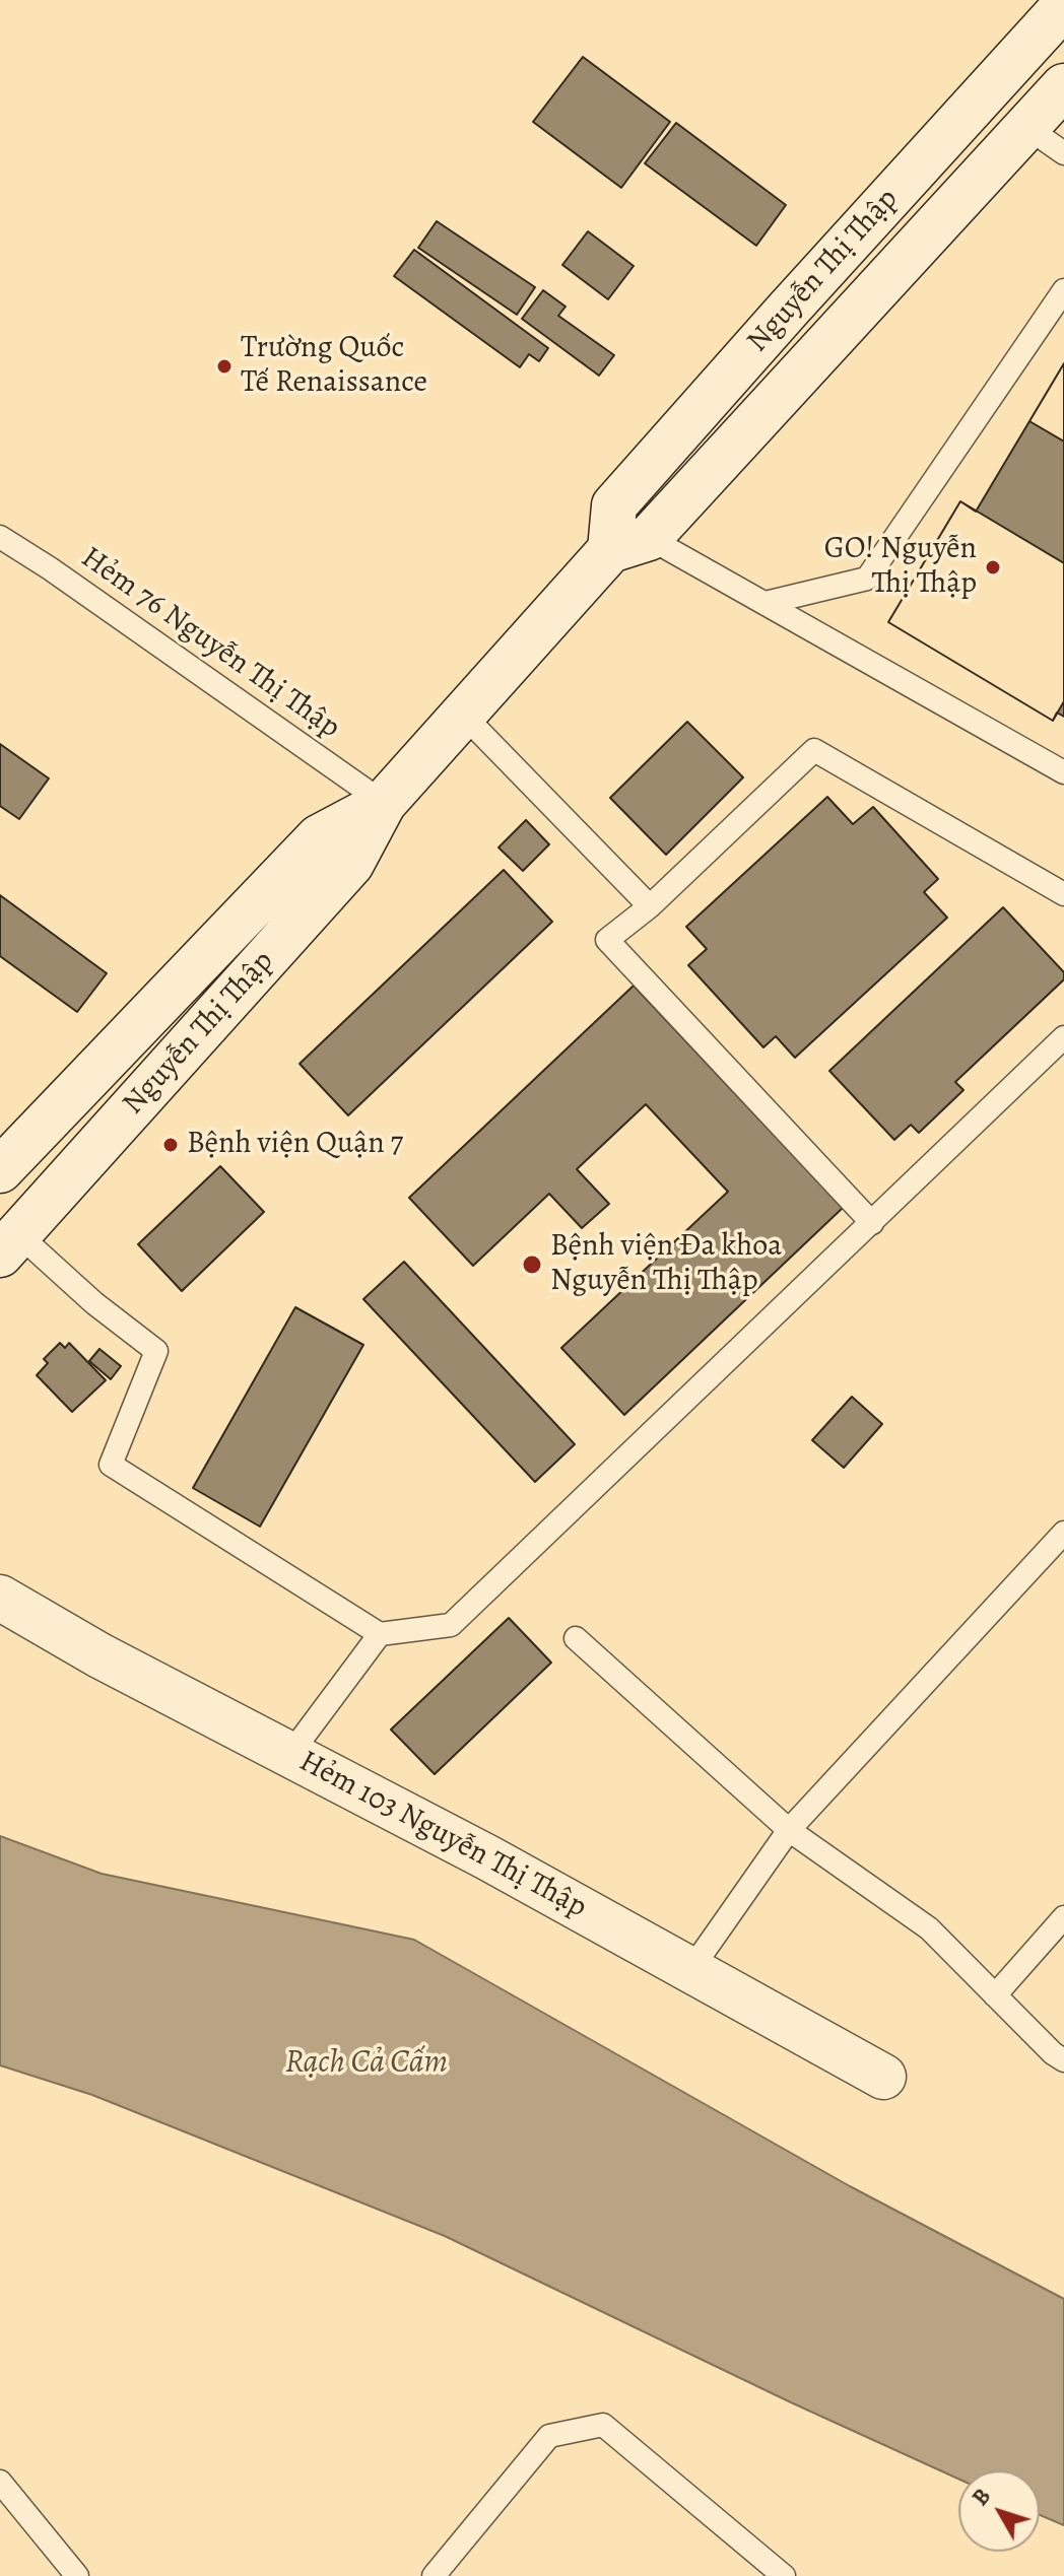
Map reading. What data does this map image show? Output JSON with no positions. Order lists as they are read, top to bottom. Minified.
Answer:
{"streets":{"main road":["Nguyễn Thị Thập","Hẻm 103 Nguyễn Thị Thập"],"lane":["Hẻm 76 Nguyễn Thị Thập"]},"crossings":[["Nguyễn Thị Thập","Hẻm 76 Nguyễn Thị Thập"]],"water":["Rạch Cả Cấm"],"places":["Trường Quốc Tế Renaissance","GO! Nguyễn Thị Thập","Bệnh viện Quận 7","Bệnh viện Đa khoa Nguyễn Thị Thập"],"north":"top left"}
